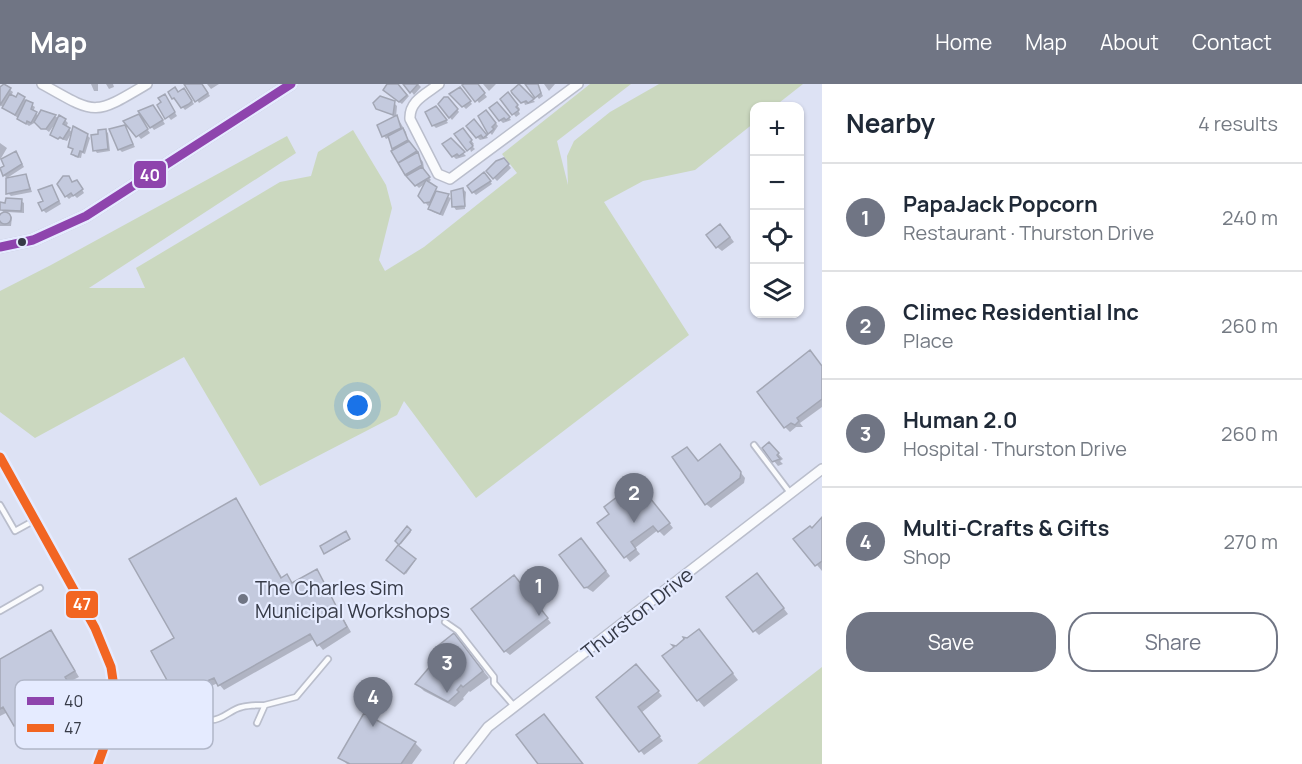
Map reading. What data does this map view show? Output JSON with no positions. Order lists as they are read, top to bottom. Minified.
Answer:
{"streets":{"street":["Thurston Drive"]},"places":["The Charles Sim Municipal Workshops"],"lines":["transit line 40","transit line 47"],"legend":["40","47"],"page":{"header":"Map","nav":["Home","Map","About","Contact"],"heading":["Nearby","4 results"],"map_buttons":["+","−"],"list":[{"mark":"1","name":"PapaJack Popcorn","note":"Restaurant · Thurston Drive","value":"240 m"},{"mark":"2","name":"Climec Residential Inc","note":"Place","value":"260 m"},{"mark":"3","name":"Human 2.0","note":"Hospital · Thurston Drive","value":"260 m"},{"mark":"4","name":"Multi-Crafts & Gifts","note":"Shop","value":"270 m"}],"pins":["2","1","3","4"],"buttons":["Save","Share"]}}
